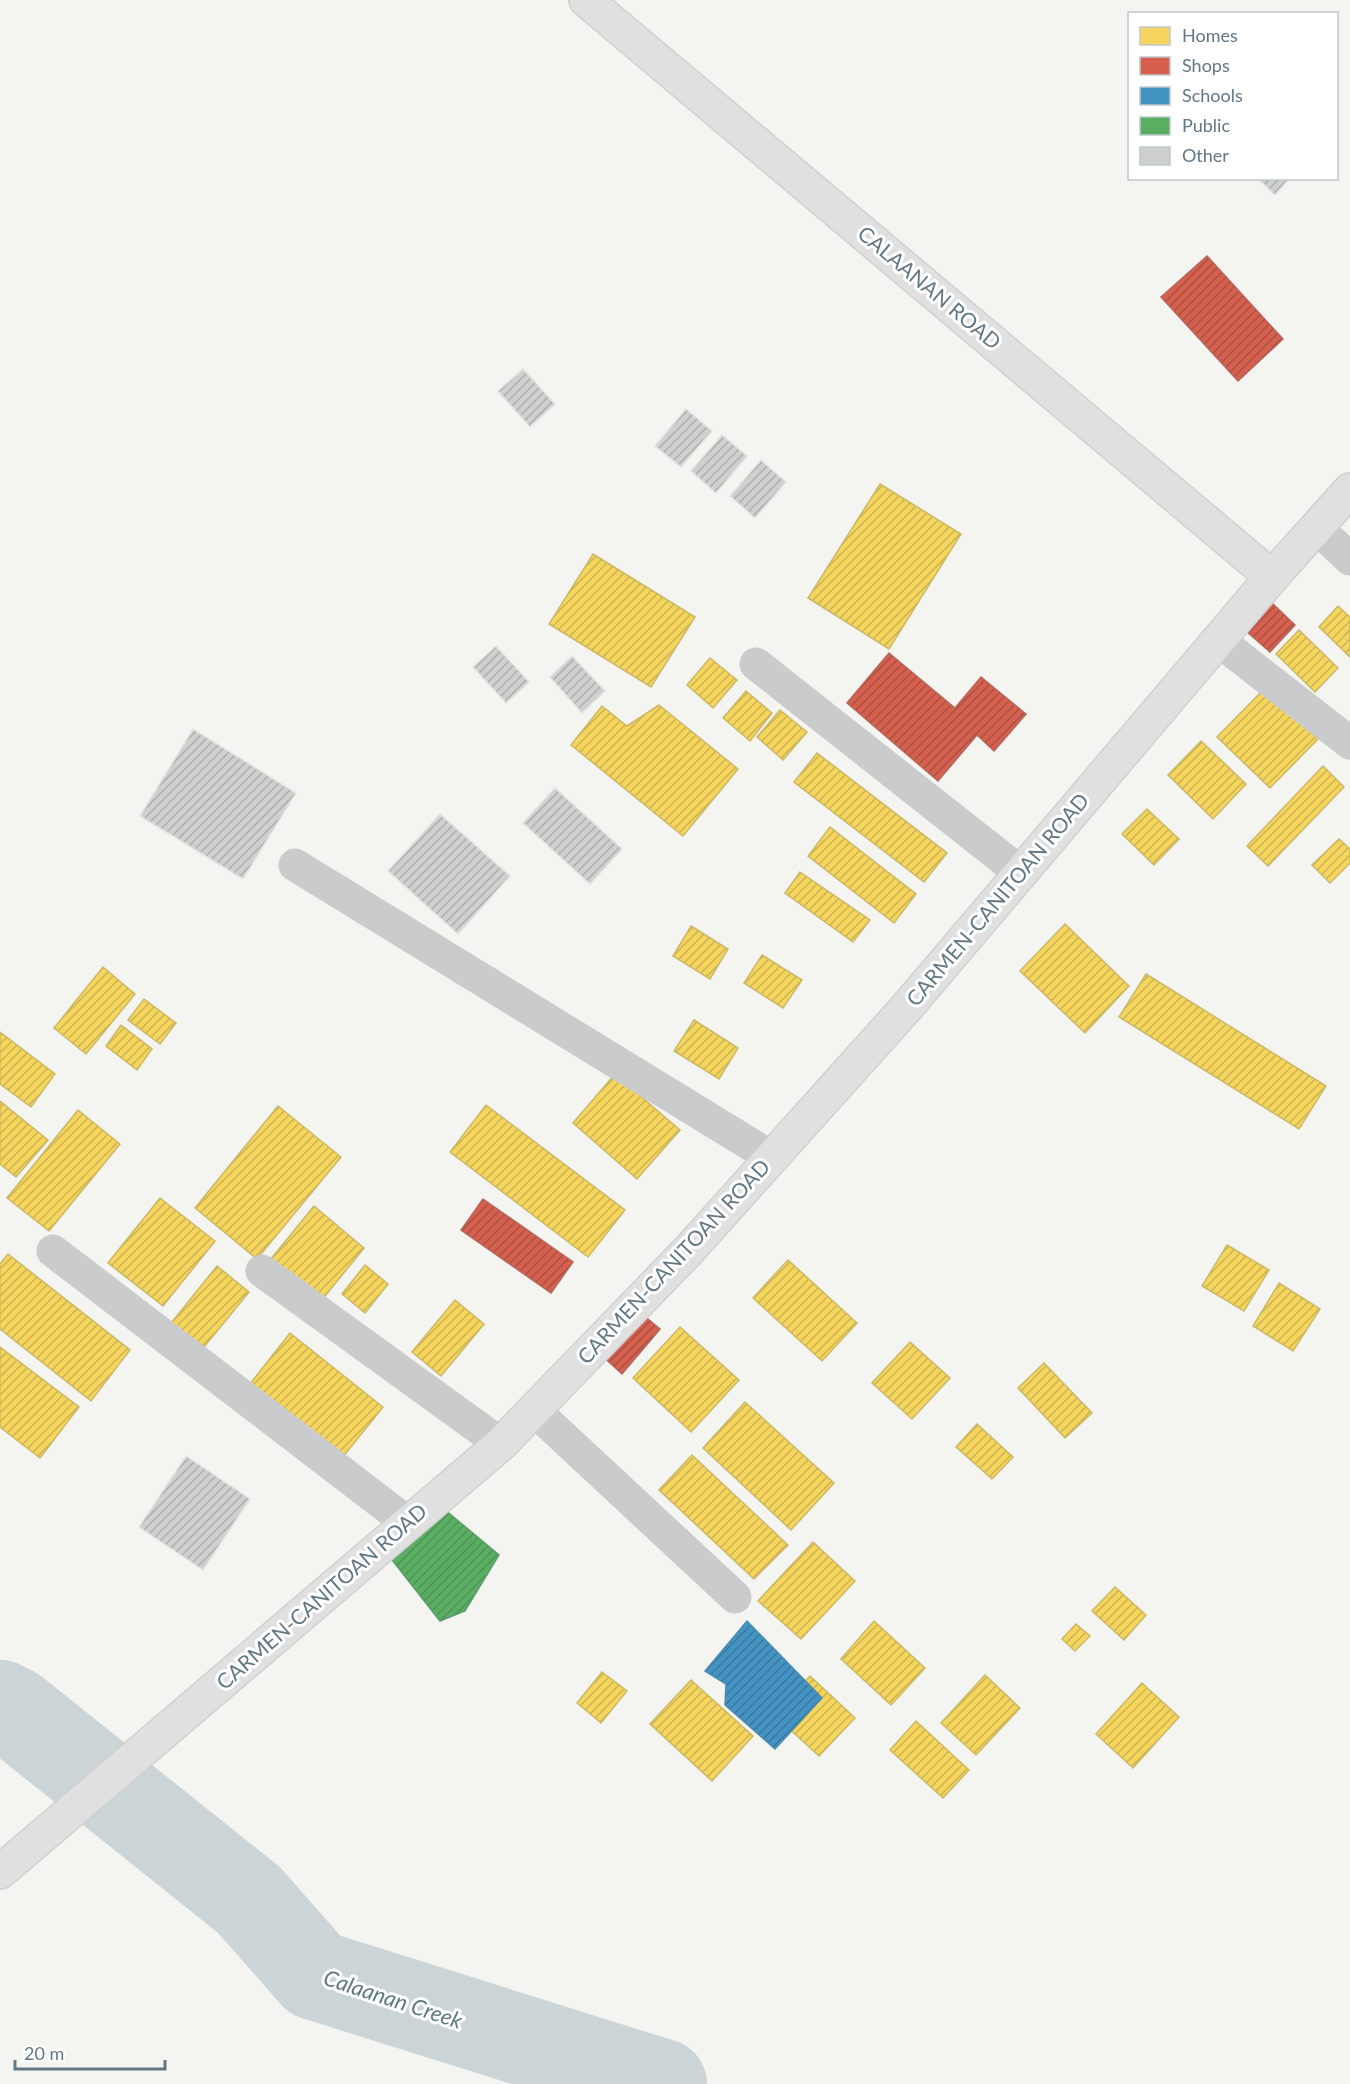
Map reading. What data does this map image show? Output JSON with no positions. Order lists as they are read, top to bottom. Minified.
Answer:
{"streets":{"main road":["CALAANAN ROAD","CARMEN-CANITOAN ROAD"]},"crossings":[["CALAANAN ROAD","CARMEN-CANITOAN ROAD"]],"water":["Calaanan Creek"],"legend":["Homes","Shops","Schools","Public","Other"],"scale_bar":"20 m"}
